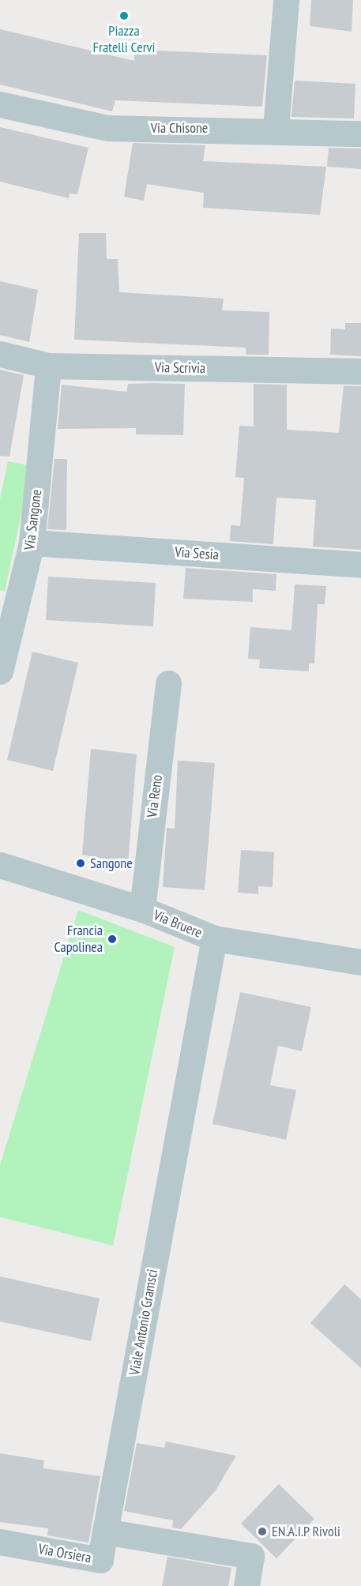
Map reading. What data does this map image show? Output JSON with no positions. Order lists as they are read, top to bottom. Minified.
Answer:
{"streets":{"street":["Via Chisone","Via Scrivia","Via Sangone","Via Sesia","Via Reno","Via Bruere","Viale Antonio Gramsci","Via Orsiera"]},"crossings":[["Via Scrivia","Via Sangone"],["Via Sangone","Via Sesia"],["Via Reno","Via Bruere"],["Via Bruere","Viale Antonio Gramsci"],["Viale Antonio Gramsci","Via Orsiera"]],"places":["Piazza Fratelli Cervi","Sangone","Francia Capolinea","EN.A.I.P Rivoli"]}
